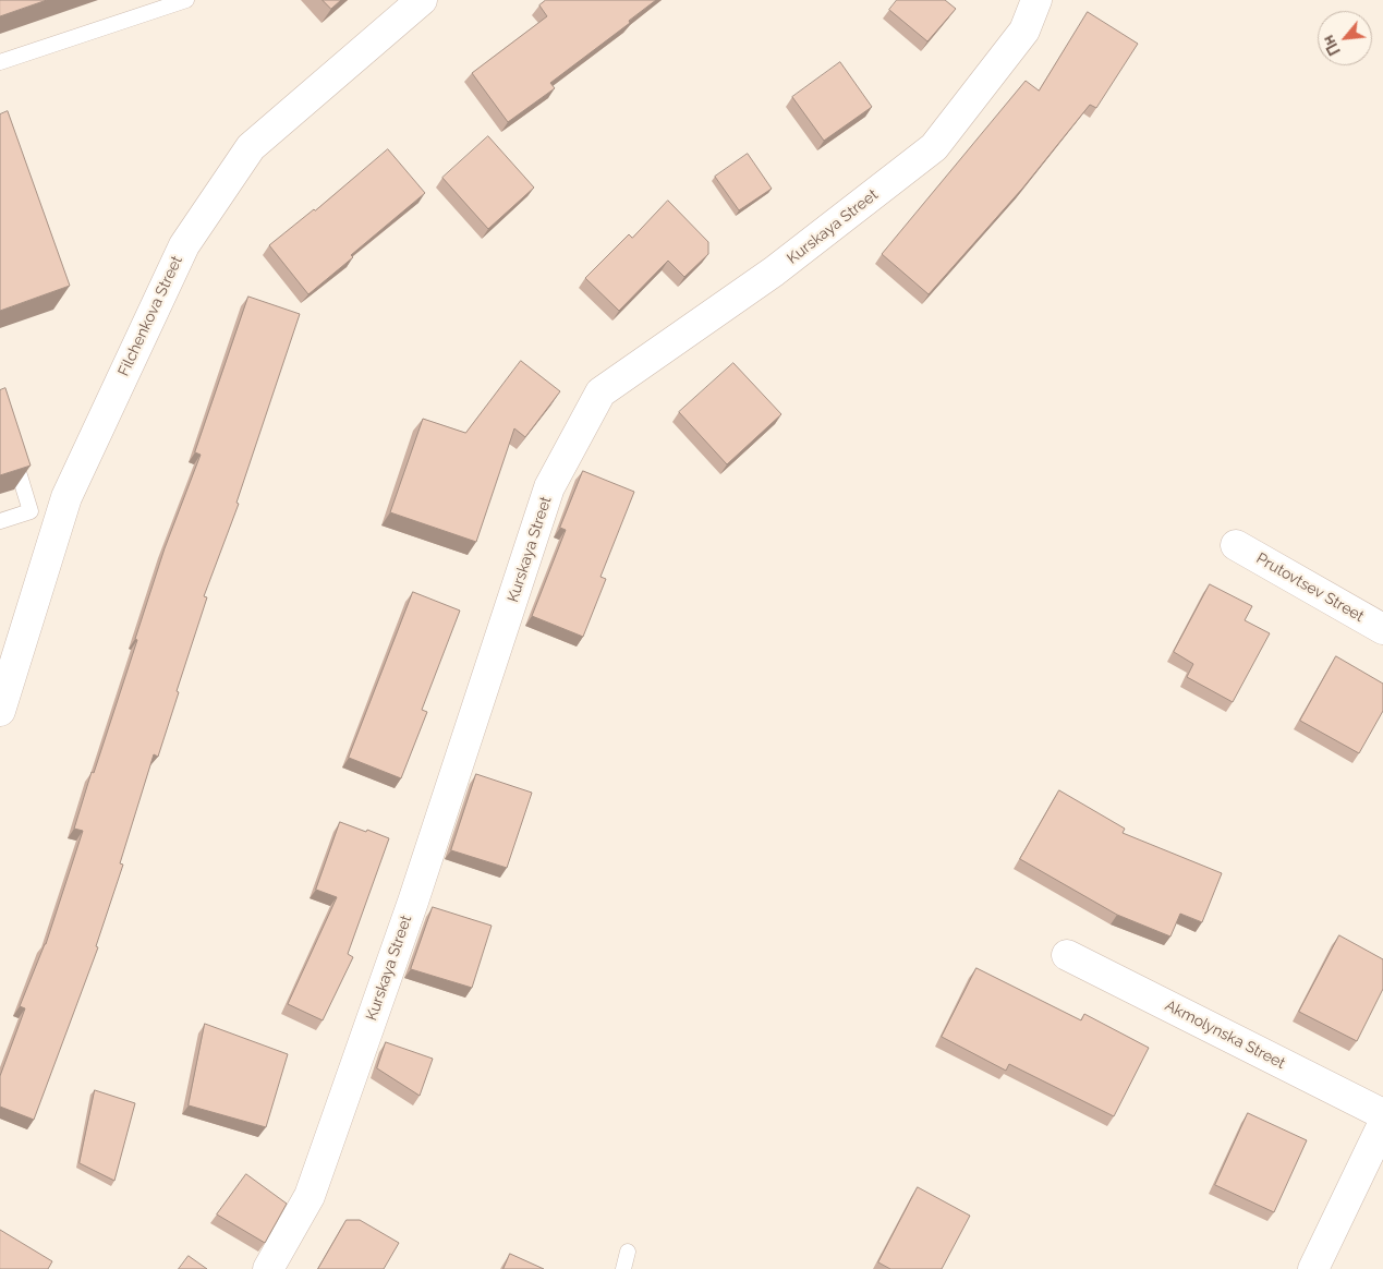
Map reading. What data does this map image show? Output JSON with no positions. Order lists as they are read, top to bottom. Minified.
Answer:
{"streets":{"street":["Kurskaya Street","Filchenkova Street","Prutovtsev Street","Akmolynska Street"]},"north":"bottom left"}
